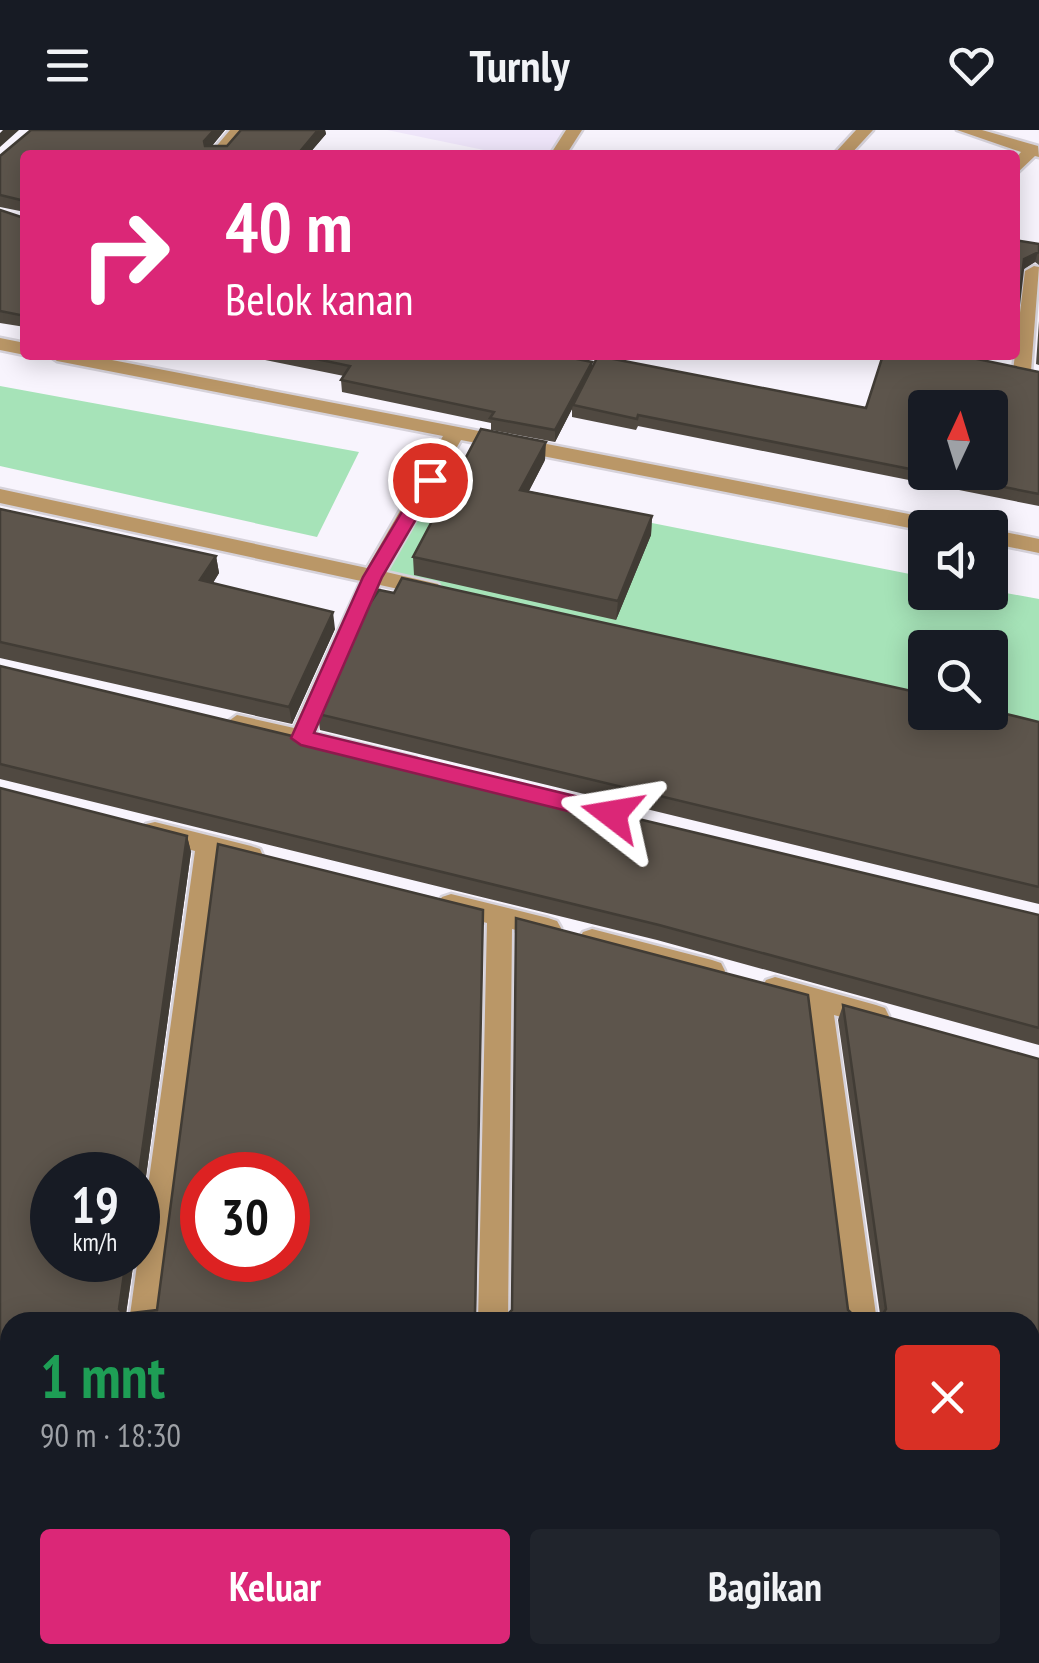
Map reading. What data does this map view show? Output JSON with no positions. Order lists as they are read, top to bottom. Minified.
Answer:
{"north":"top","page":{"header":"Turnly","turn":["40 m","Belok kanan"],"speed":"19 km/h","limit":"30","heading":["1 mnt","90 m · 18:30"],"buttons":["Keluar","Bagikan"]}}
